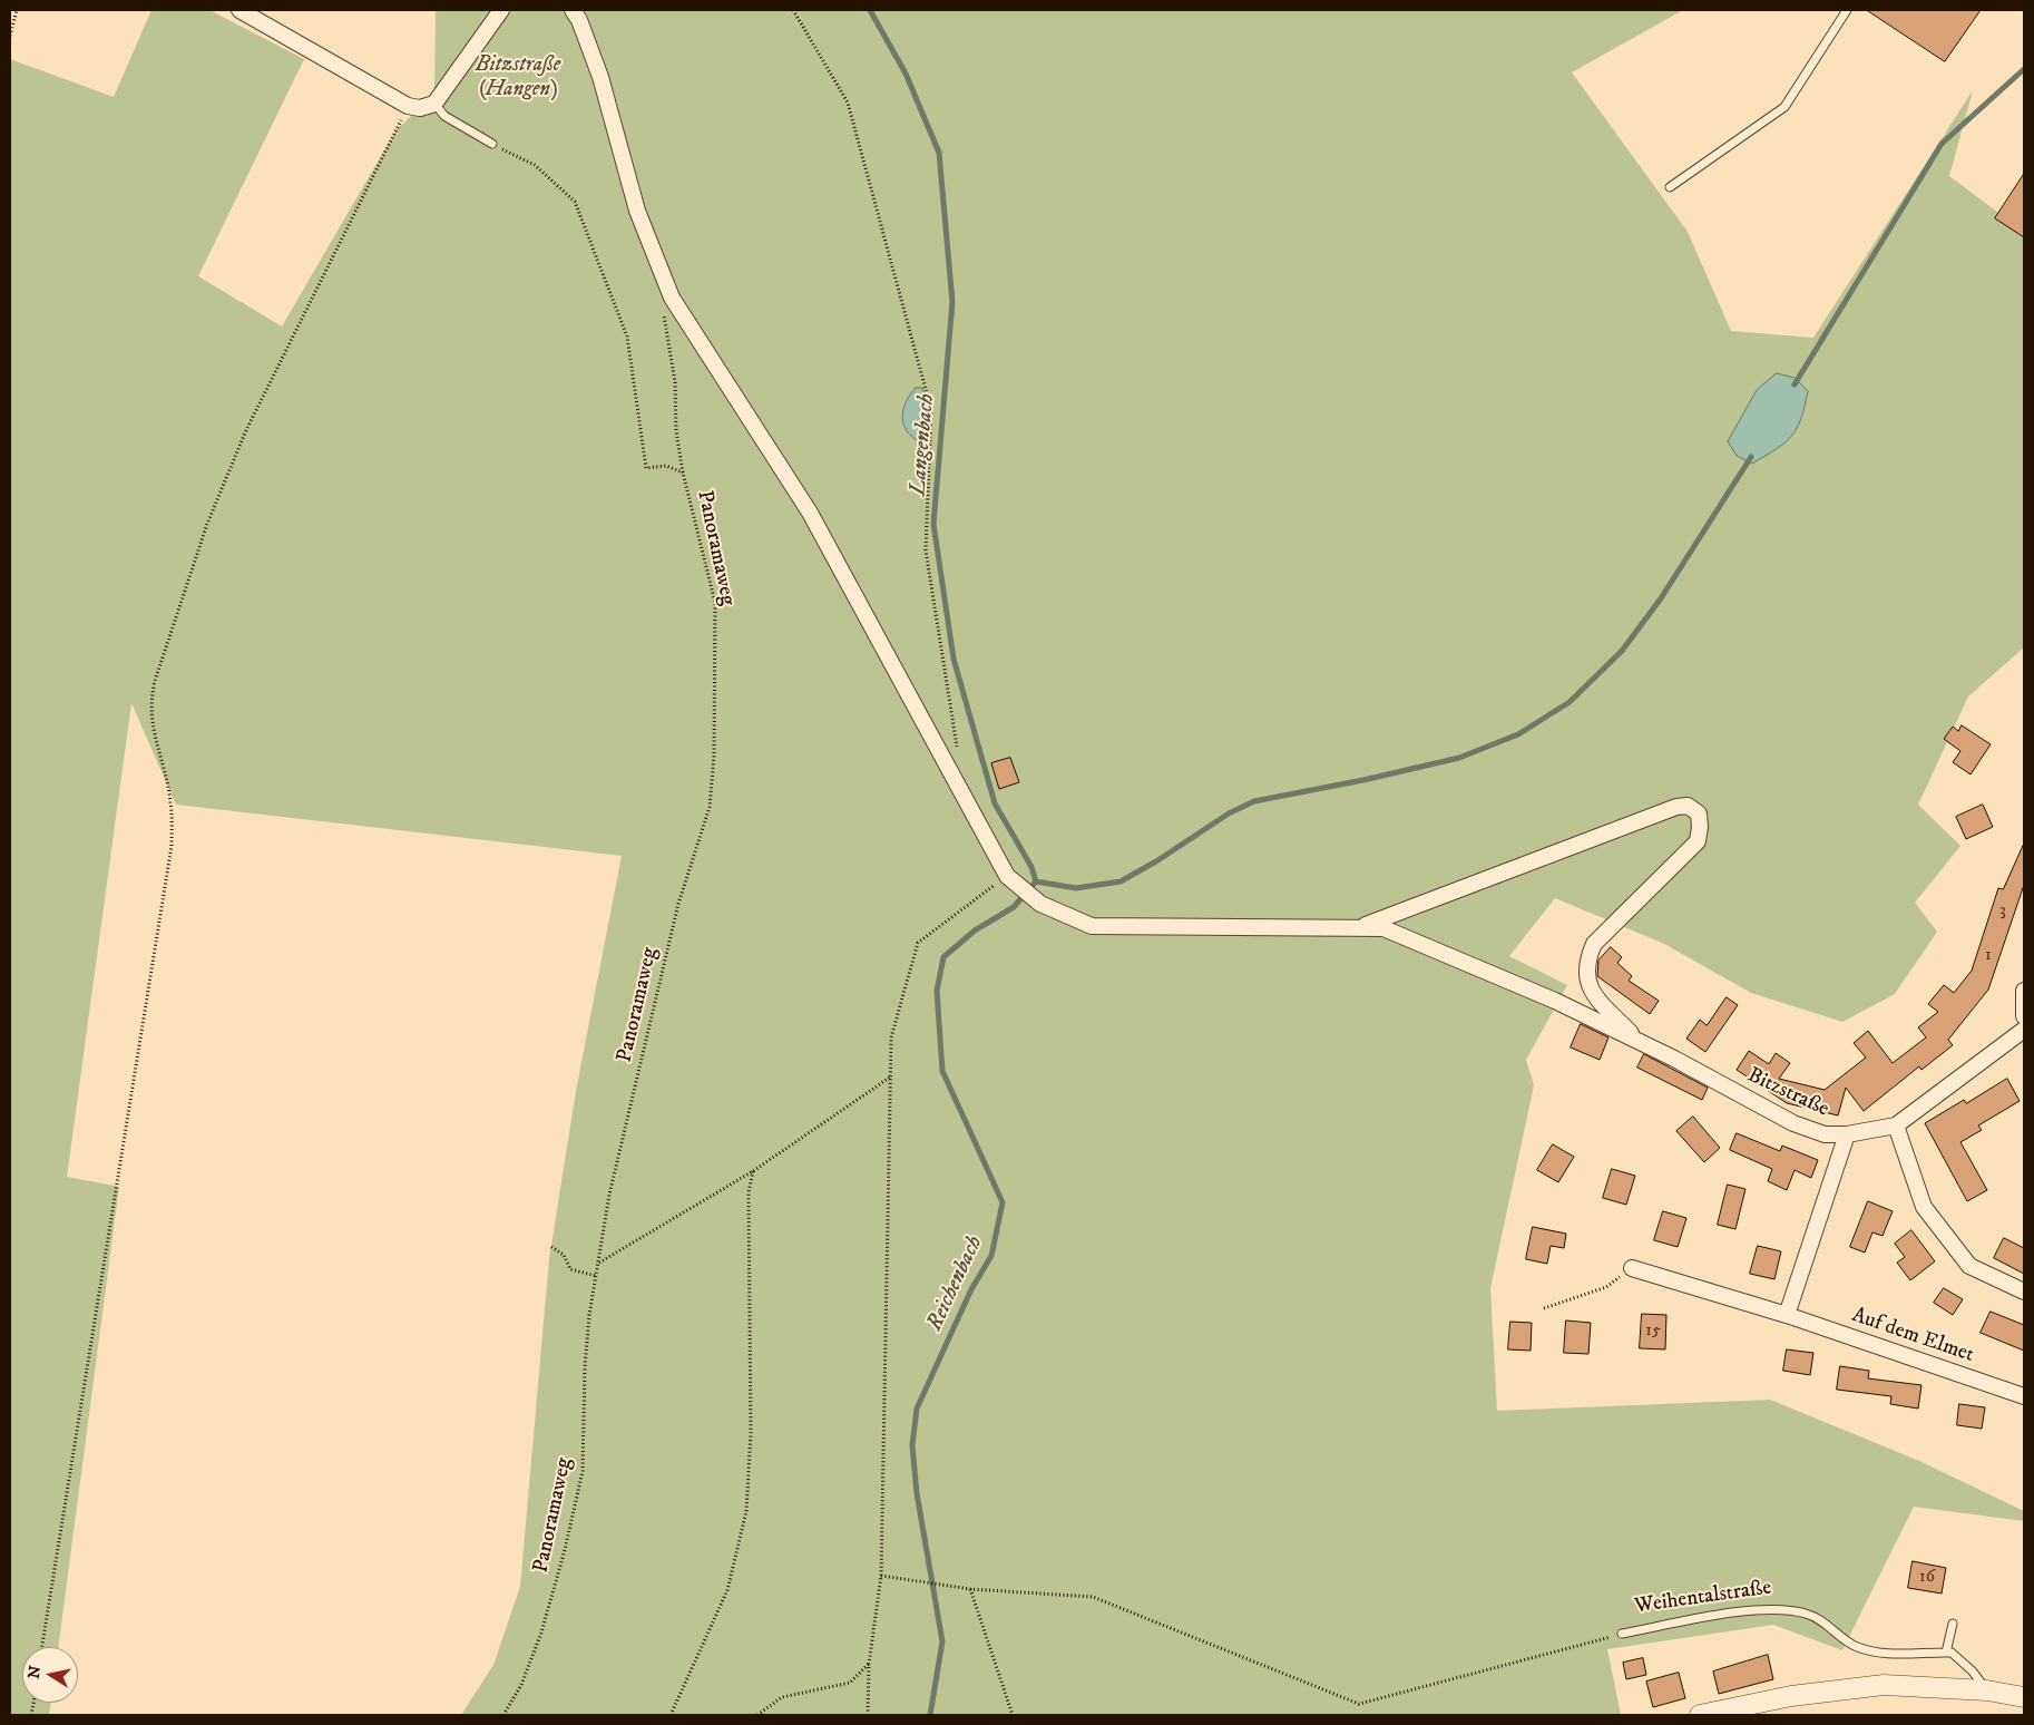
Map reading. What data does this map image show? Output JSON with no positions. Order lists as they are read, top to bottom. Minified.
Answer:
{"streets":{"street":["Bitzstraße","Auf dem Elmet"],"lane":["Weihentalstraße"],"path":["Panoramaweg"]},"water":["Langenbach","Reichenbach"],"parks":["Bitzstraße (Hangen)"],"house_numbers":["3","1","15","16"],"north":"left"}
